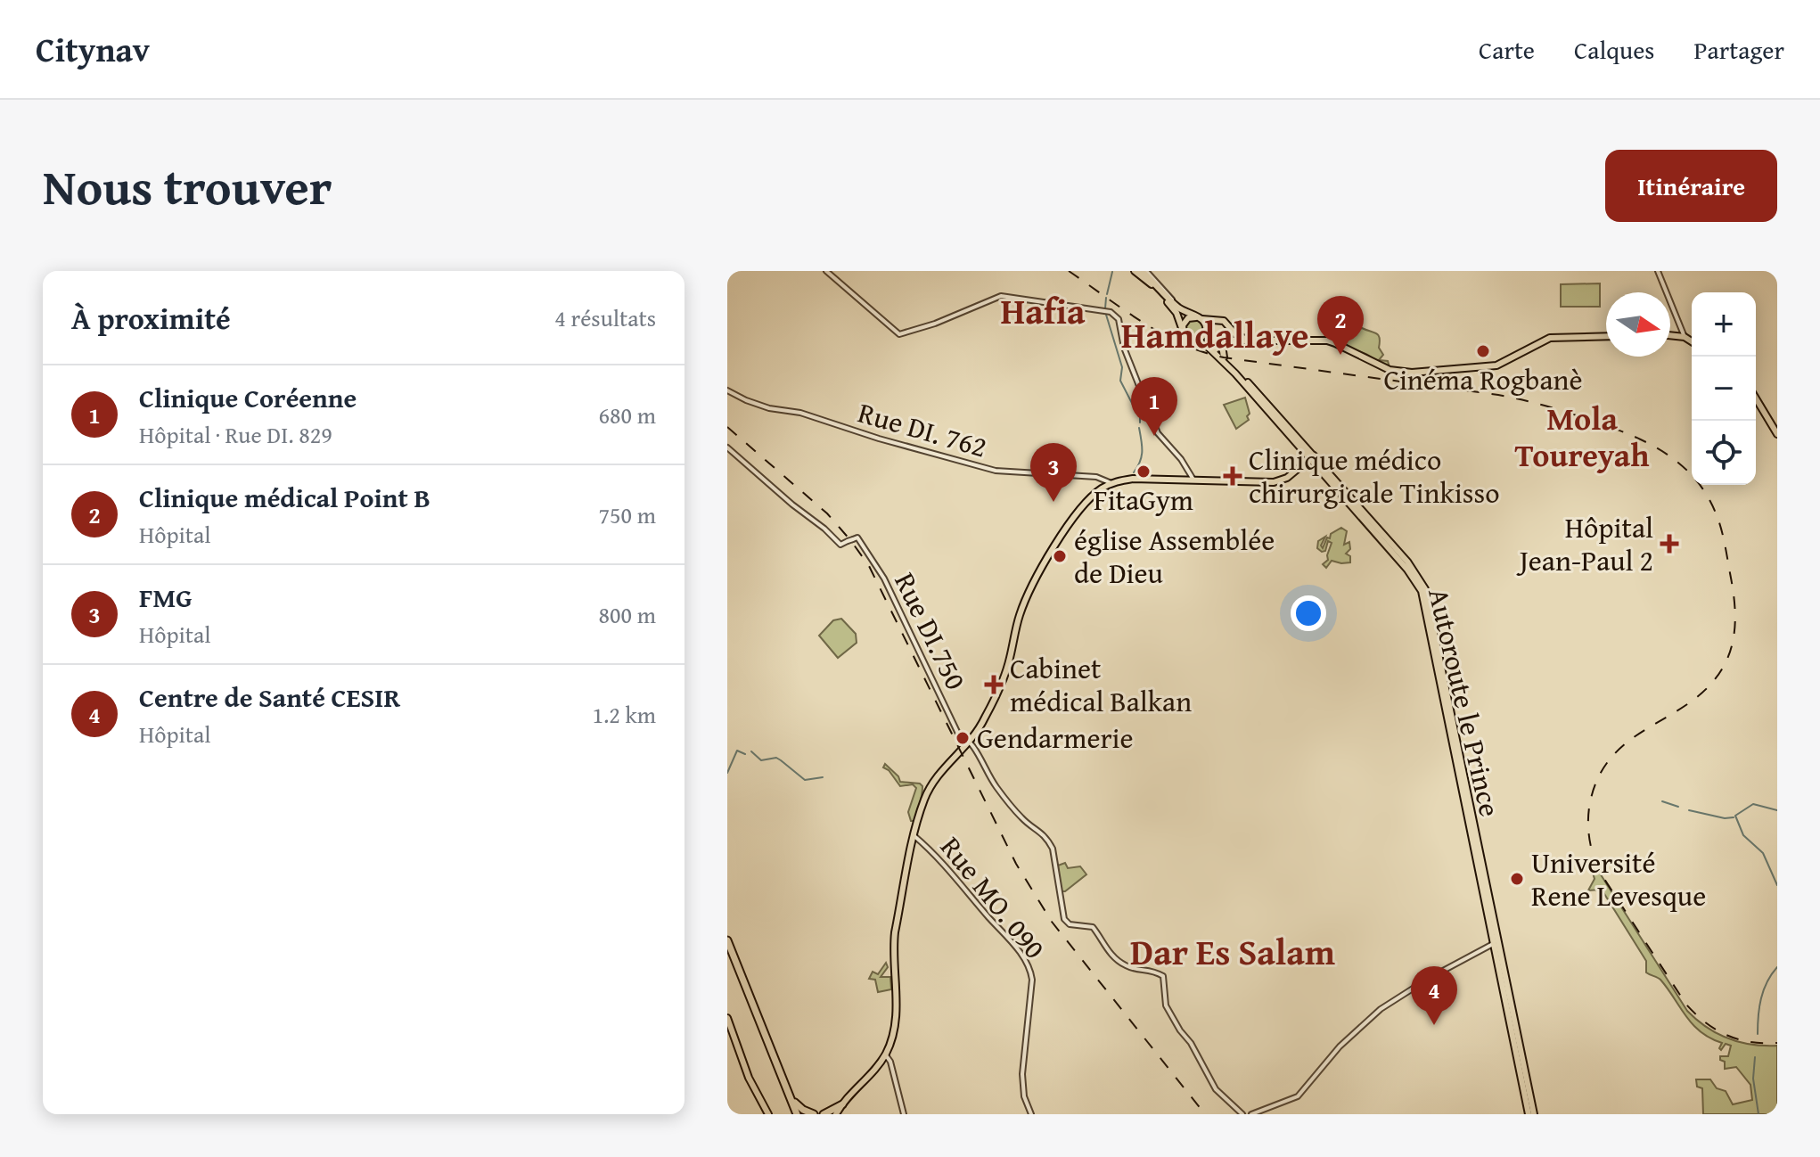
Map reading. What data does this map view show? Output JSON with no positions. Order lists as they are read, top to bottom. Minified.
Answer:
{"streets":{"main road":["Autoroute le Prince"],"street":["Rue DI. 762","Rue DI.750","Rue MO. 090"]},"districts":["Hafia","Hamdallaye","Mola Toureyah","Dar Es Salam"],"places":{"other":["Cinéma Rogbanè","FitaGym","église Assemblée de Dieu","Gendarmerie","Université Rene Levesque"],"health":["Clinique médico chirurgicale Tinkisso","Hôpital Jean-Paul 2","Cabinet médical Balkan"]},"north":"right","page":{"header":"Citynav","nav":["Carte","Calques","Partager"],"title":"Nous trouver","buttons":"Itinéraire","heading":["À proximité","4 résultats"],"map_buttons":["+","−"],"pins":["2","1","3","4"],"list":[{"mark":"1","name":"Clinique Coréenne","note":"Hôpital · Rue DI. 829","value":"680 m"},{"mark":"2","name":"Clinique médical Point B","note":"Hôpital","value":"750 m"},{"mark":"3","name":"FMG","note":"Hôpital","value":"800 m"},{"mark":"4","name":"Centre de Santé CESIR","note":"Hôpital","value":"1.2 km"}]}}
